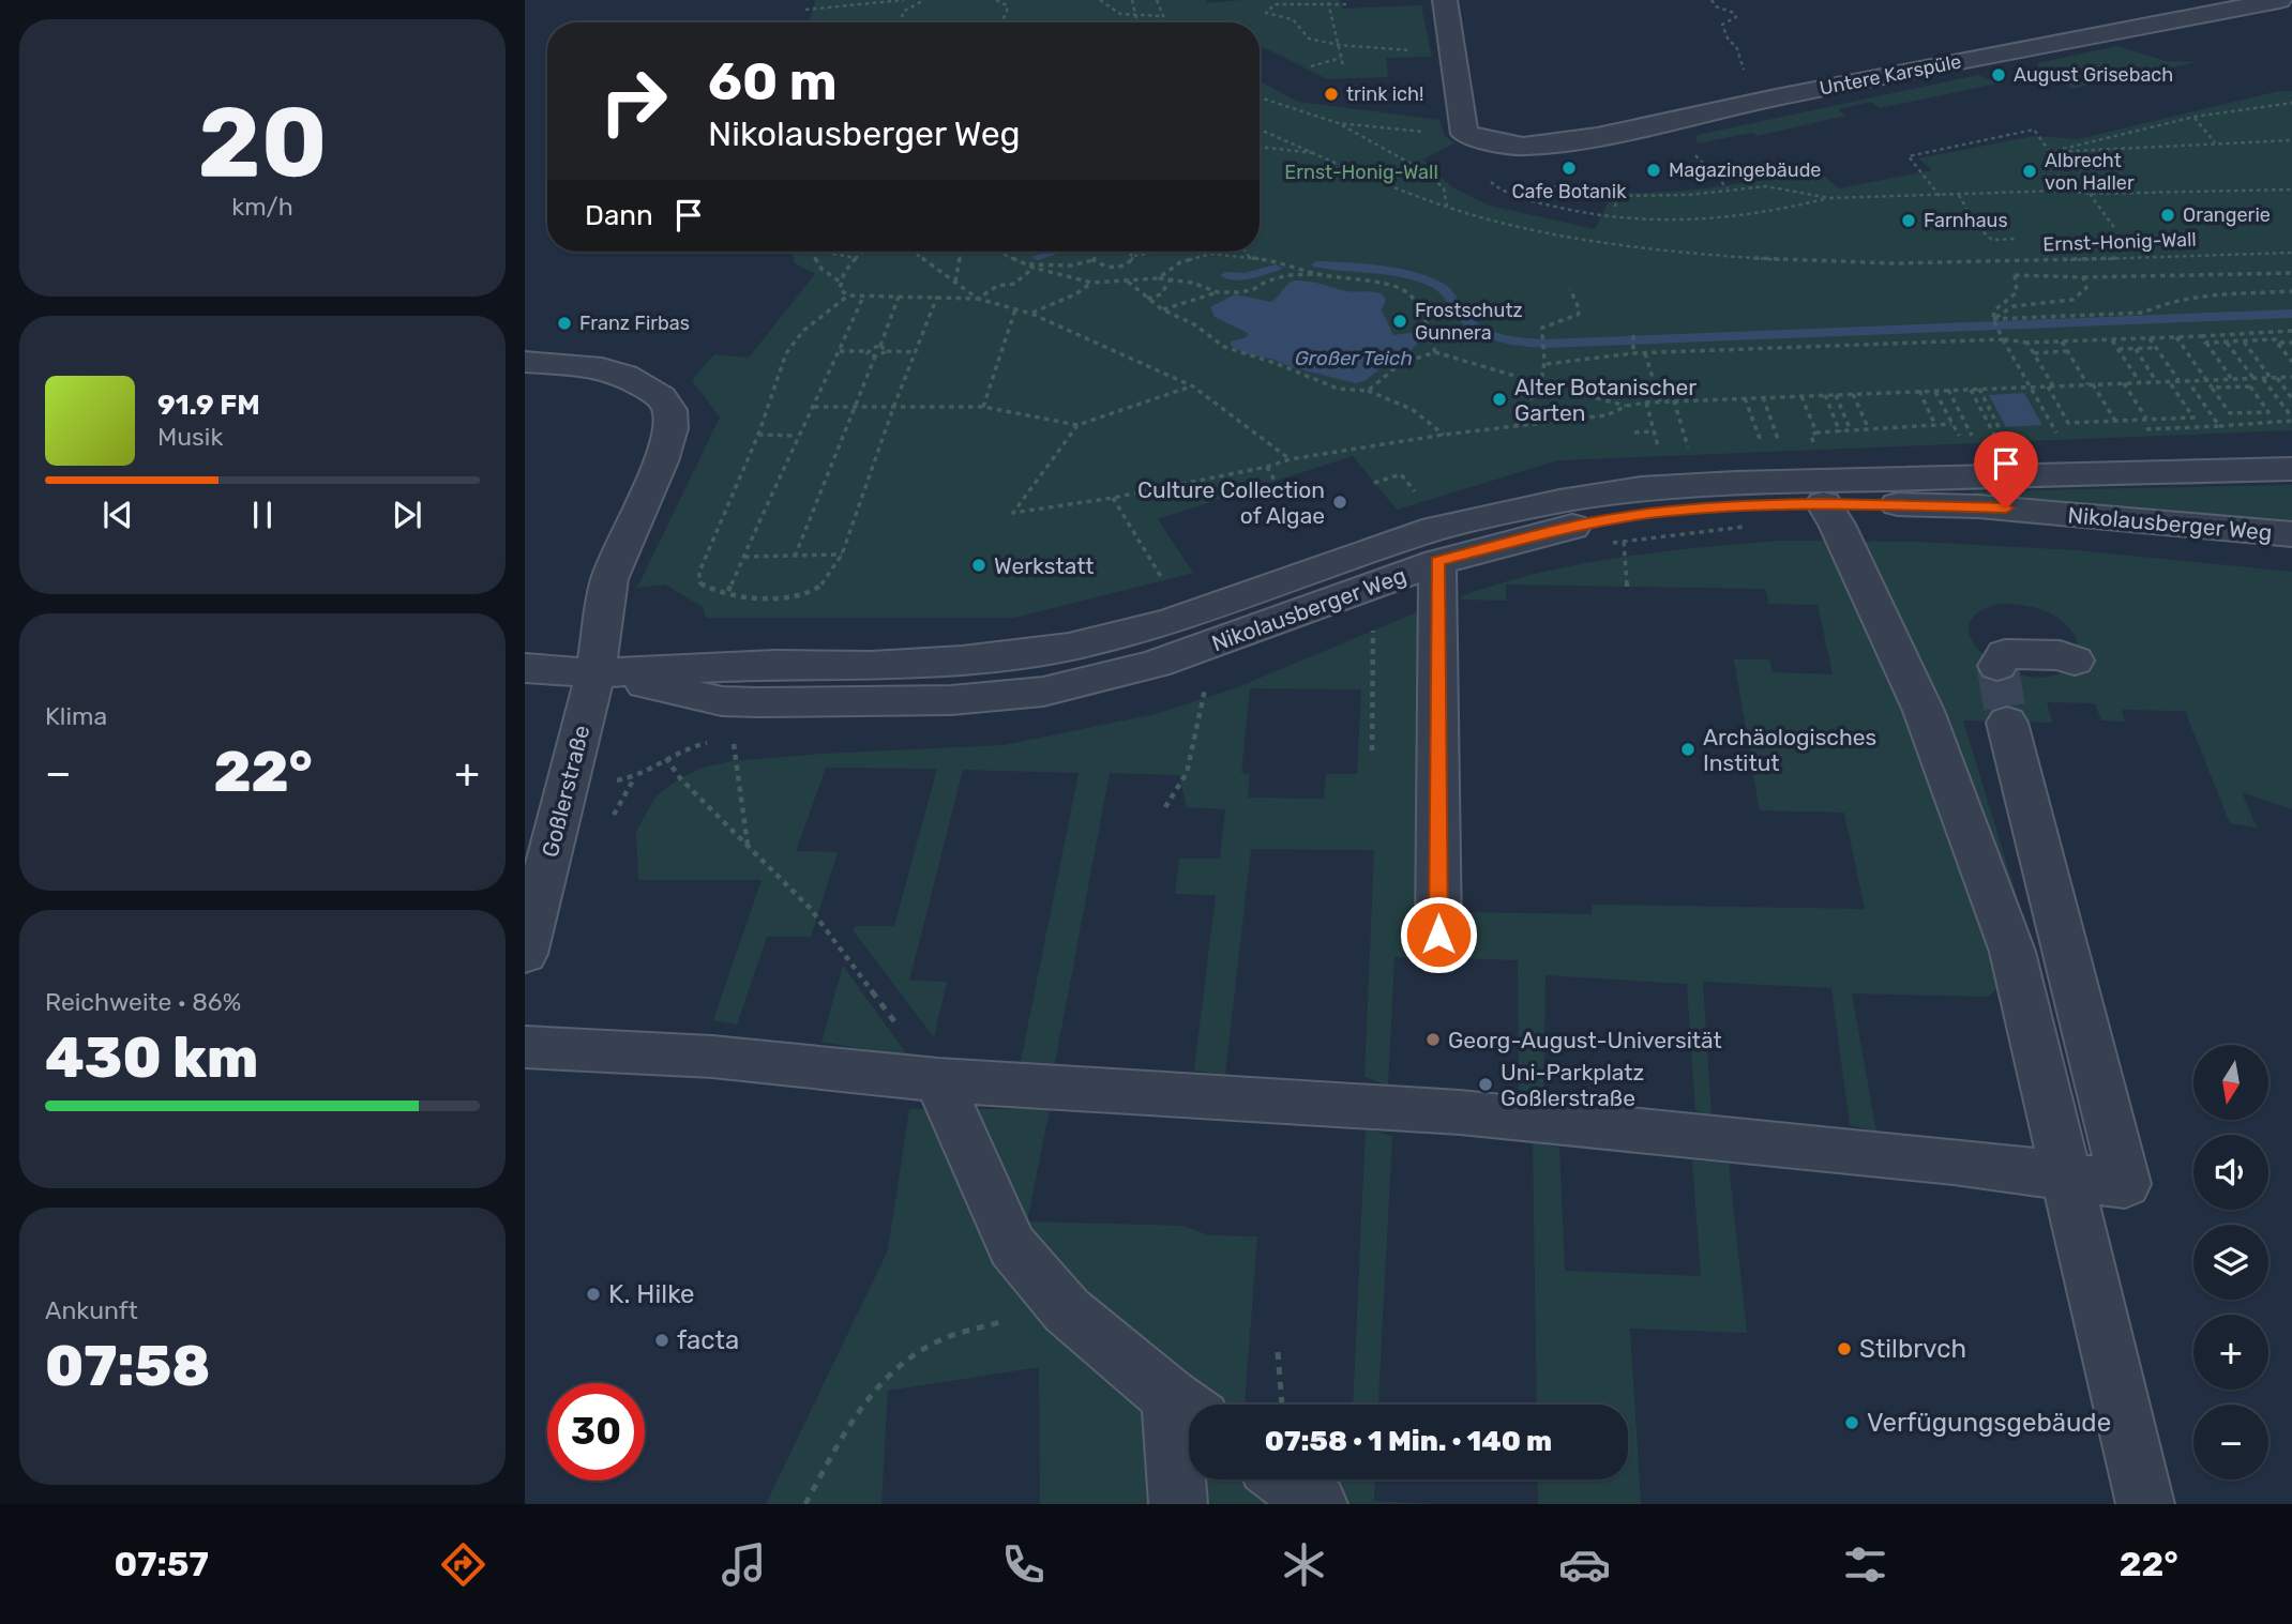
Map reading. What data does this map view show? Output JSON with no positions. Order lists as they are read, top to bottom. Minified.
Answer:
{"streets":{"street":["Untere Karspüle","Nikolausberger Weg","Goßlerstraße"],"path":["Ernst-Honig-Wall"]},"crossings":[["Nikolausberger Weg","Goßlerstraße"]],"water":["Großer Teich"],"parks":["Ernst-Honig-Wall"],"places":["August Grisebach","trink ich!","Cafe Botanik","Magazingebäude","Albrecht von Haller","Orangerie","Farnhaus","Frostschutz Gunnera","Franz Firbas","Alter Botanischer Garten","Culture Collection of Algae","Werkstatt","Archäologisches Institut","Georg-August-Universität","Uni-Parkplatz Goßlerstraße","K. Hilke","facta","Stilbrvch","Verfügungsgebäude"],"north":"bottom","page":{"tile":[["20","km/h"],"Klima",["Reichweite · 86%","430 km"],["Ankunft","07:58"]],"turn":["60 m","Nikolausberger Weg"],"then":"Dann","song":["91.9 FM","Musik"],"heat":["−","22°","+"],"map_buttons":["+","−"],"limit":"30","trip":"07:58 · 1 Min. · 140 m","tabs":["07:57","22°"]}}
